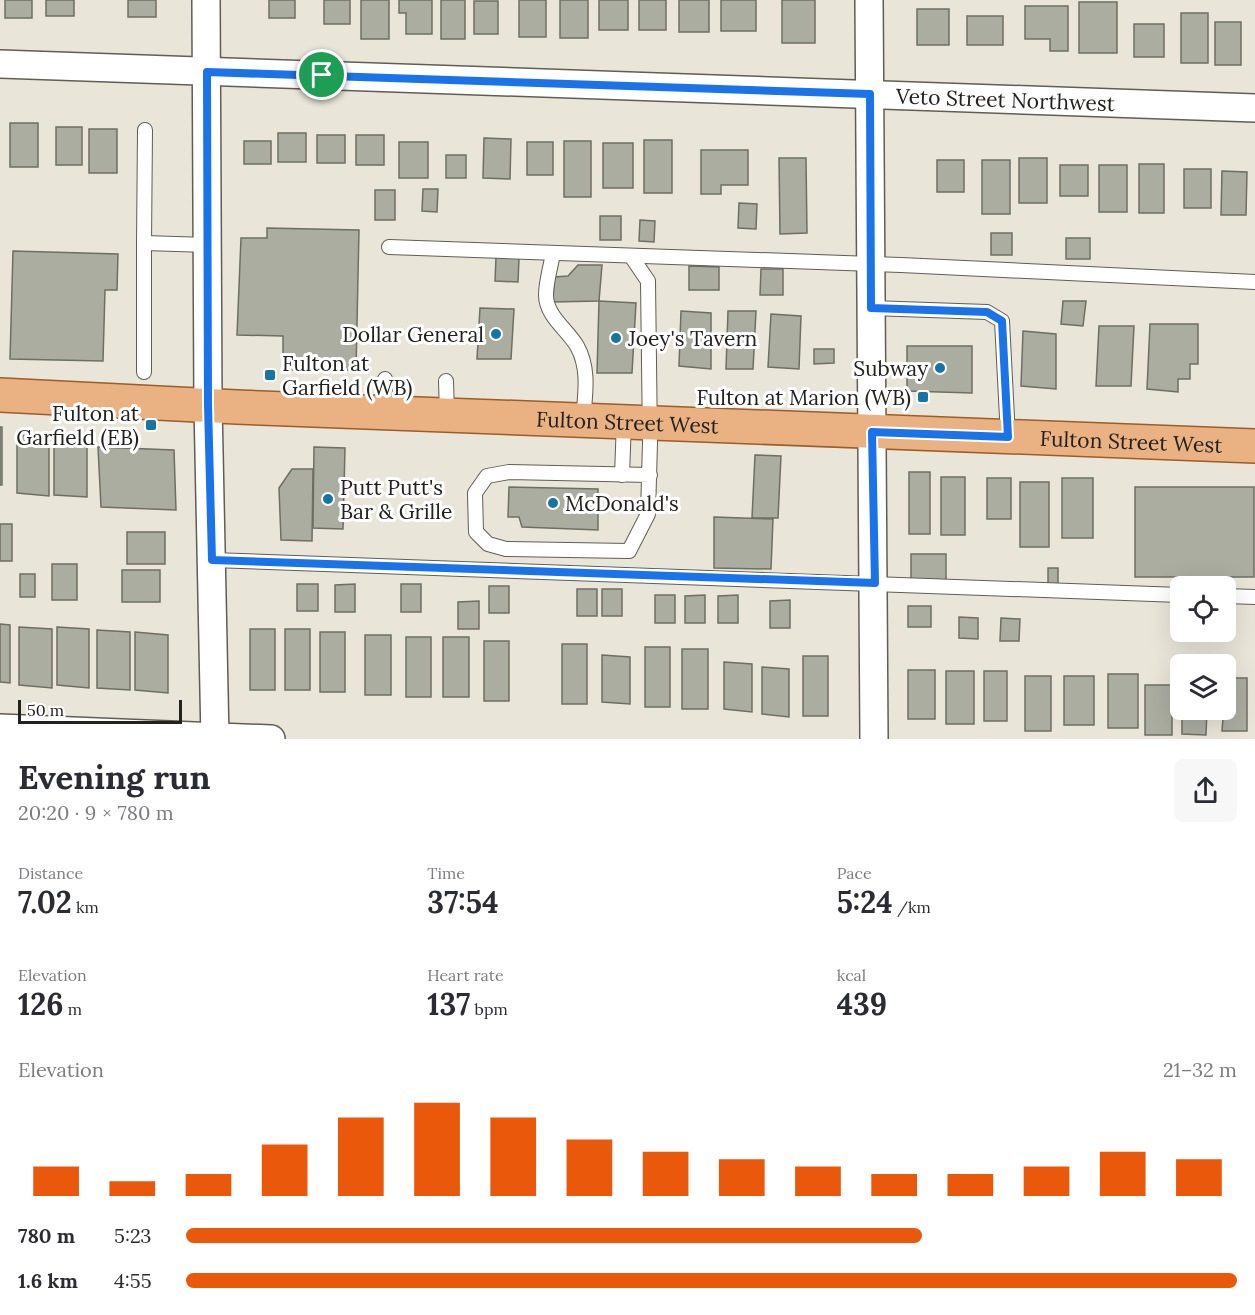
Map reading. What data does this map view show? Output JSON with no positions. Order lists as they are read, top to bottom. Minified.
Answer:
{"streets":{"main road":["Fulton Street West"],"street":["Veto Street Northwest"]},"places":{"other":["Dollar General","Joey's Tavern","Subway","Putt Putt's Bar & Grille","McDonald's"],"transit":["Fulton at Garfield (WB)","Fulton at Marion (WB)","Fulton at Garfield (EB)"]},"scale_bar":"50 m","page":{"scale":"50 m","heading":["Evening run","20:20 · 9 × 780 m"],"stats":[["Distance","7.02 km"],["Time","37:54"],["Pace","5:24 /km"],["Elevation","126 m"],["Heart rate","137 bpm"],["kcal","439"]],"chart":["Elevation","21–32 m"],"list":[{"name":"780 m","note":"5:23"},{"name":"1.6 km","note":"4:55"}]}}
